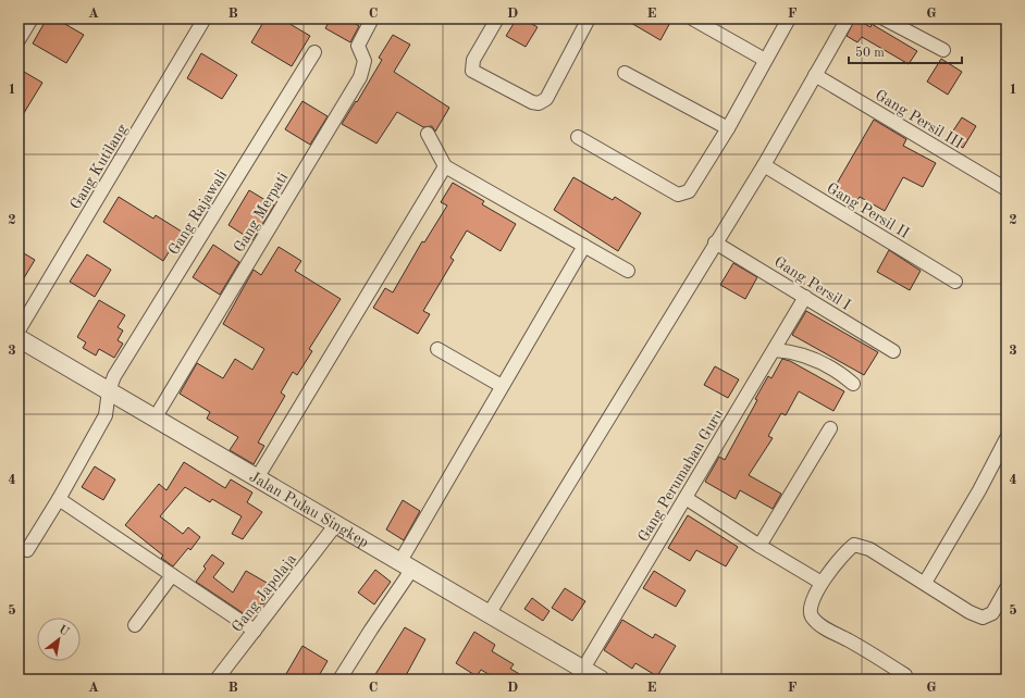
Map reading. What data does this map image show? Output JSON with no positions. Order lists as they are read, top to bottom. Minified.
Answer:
{"streets":{"street":["Gang Persil III","Gang Kutilang","Gang Persil II","Gang Rajawali","Gang Merpati","Gang Persil I","Gang Perumahan Guru","Jalan Pulau Singkep","Gang Japolaja"]},"crossings":[["Gang Rajawali","Jalan Pulau Singkep"],["Gang Merpati","Jalan Pulau Singkep"],["Gang Persil I","Gang Perumahan Guru"],["Gang Perumahan Guru","Jalan Pulau Singkep"],["Jalan Pulau Singkep","Gang Japolaja"]],"scale_bar":"50 m","north":"top right","grid":{"columns":["A","B","C","D","E","F","G"],"rows":["1","2","3","4","5"]}}
